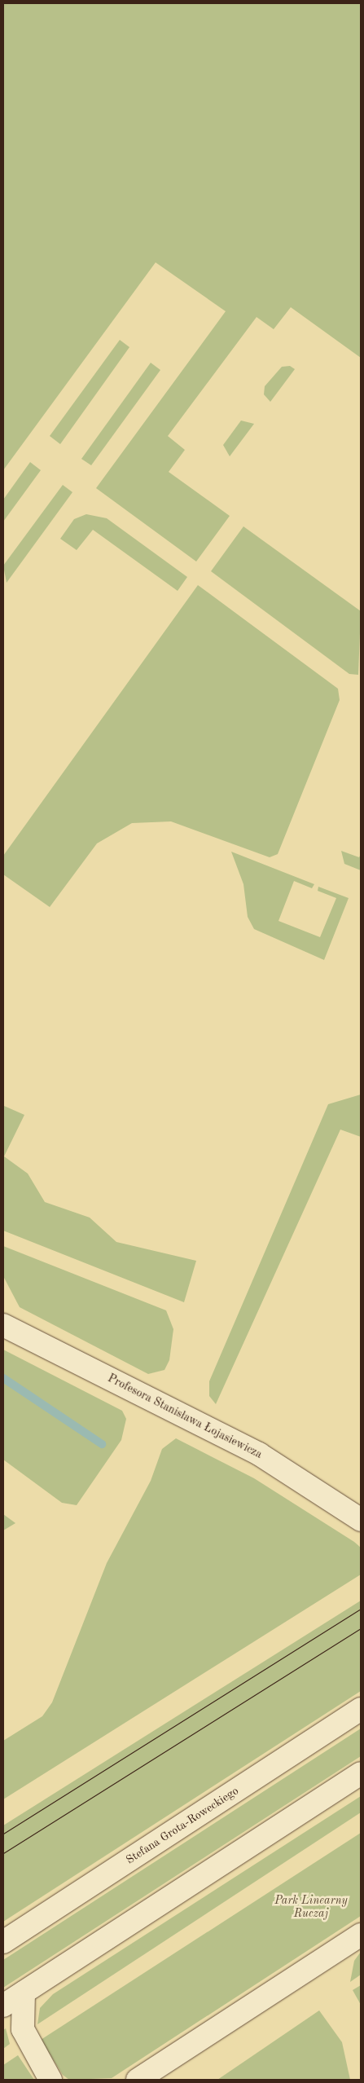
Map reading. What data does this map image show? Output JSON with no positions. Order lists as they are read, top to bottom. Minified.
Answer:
{"streets":{"main road":["Profesora Stanisława Łojasiewicza","Stefana Grota-Roweckiego"]},"parks":["Park Linearny Ruczaj"]}
